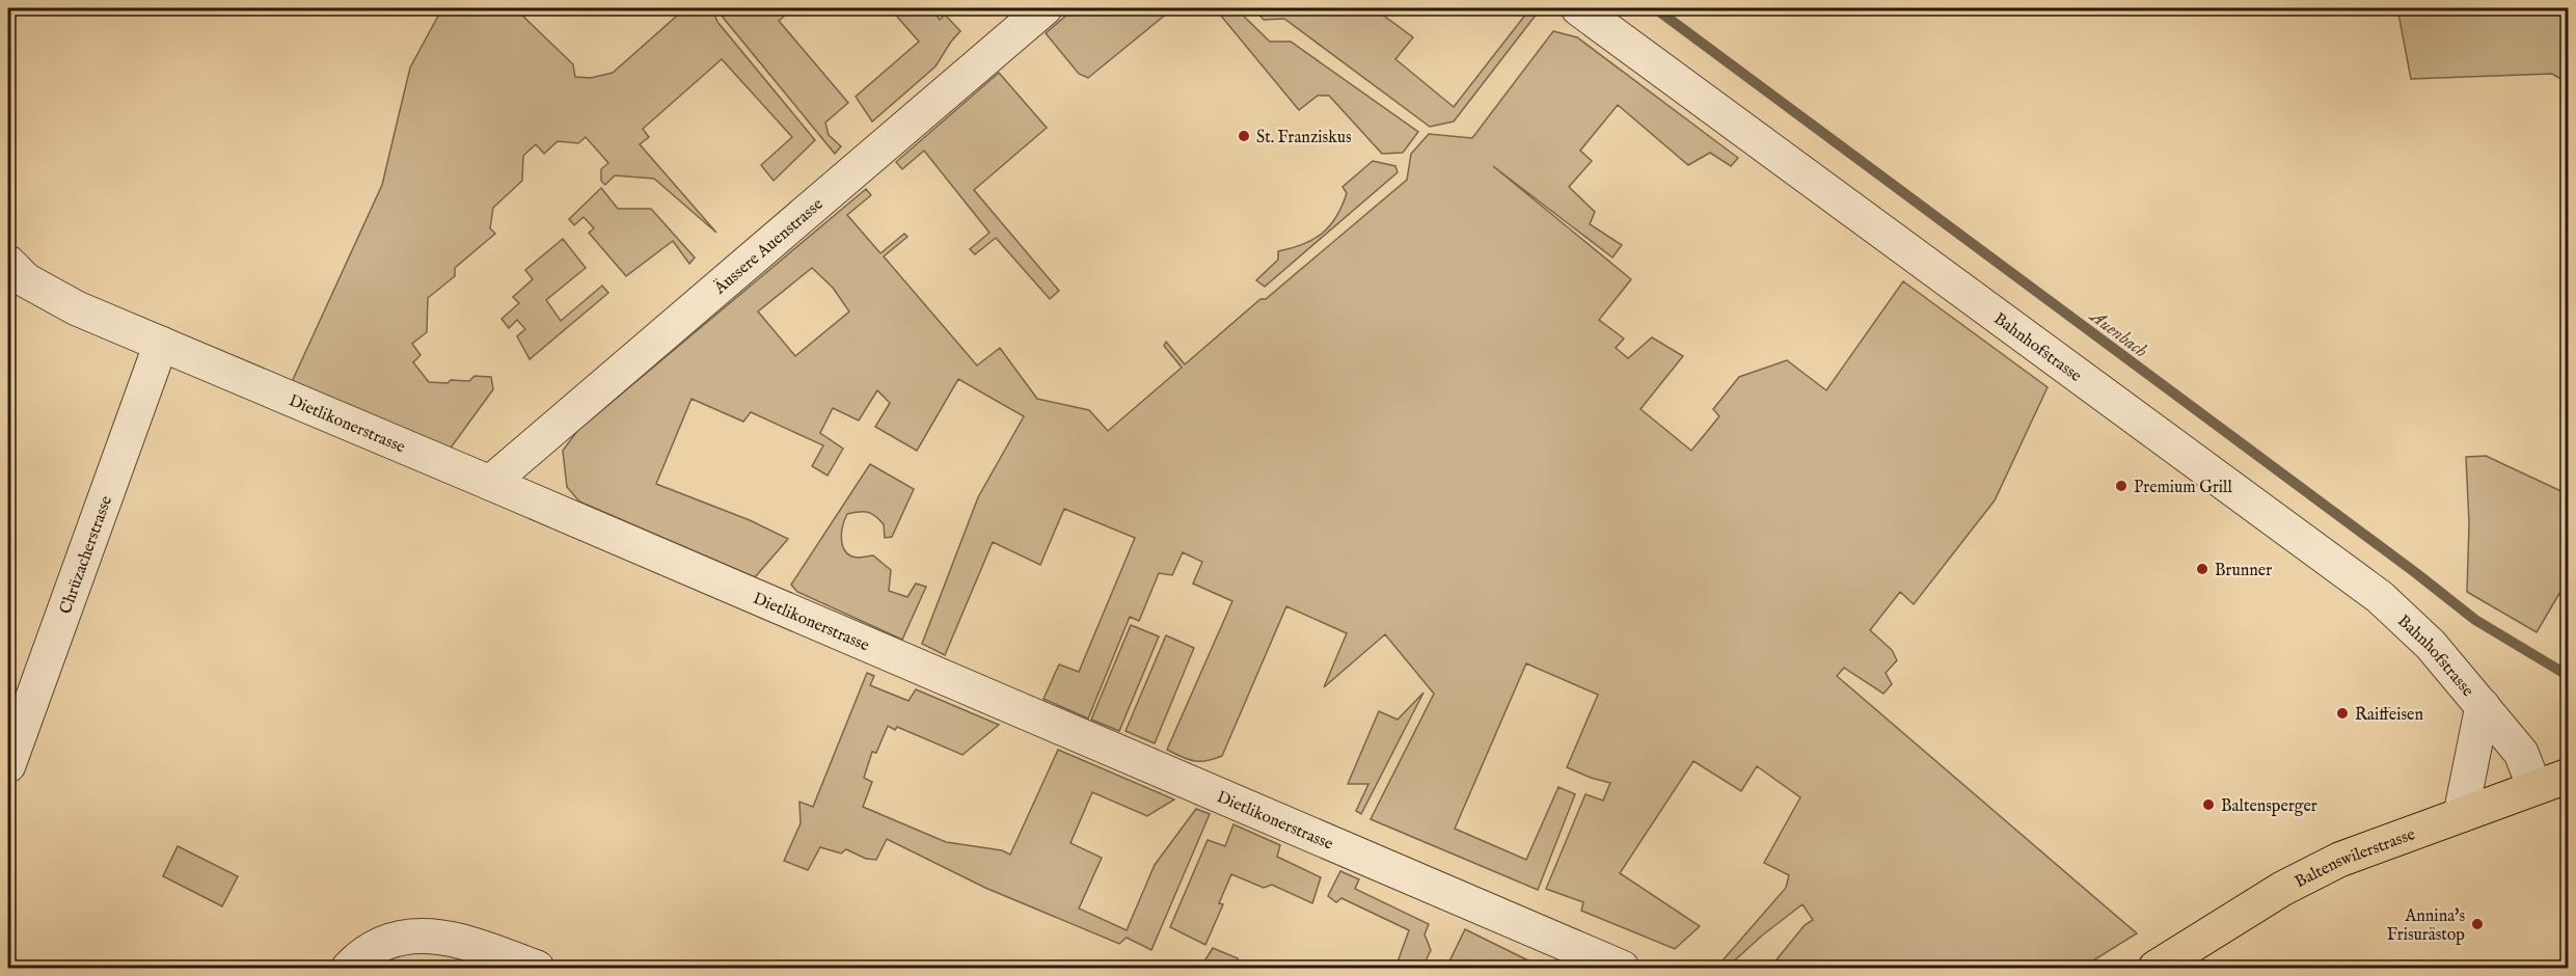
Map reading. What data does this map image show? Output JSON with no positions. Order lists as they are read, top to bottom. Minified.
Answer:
{"streets":{"main road":["Baltenswilerstrasse"],"street":["Äussere Auenstrasse","Bahnhofstrasse","Dietlikonerstrasse","Chrüzacherstrasse"]},"crossings":[["Äussere Auenstrasse","Dietlikonerstrasse"],["Bahnhofstrasse","Baltenswilerstrasse"],["Dietlikonerstrasse","Chrüzacherstrasse"]],"water":["Auenbach"],"places":["St. Franziskus","Premium Grill","Brunner","Raiffeisen","Baltensperger","Annina's Frisurästop"]}
